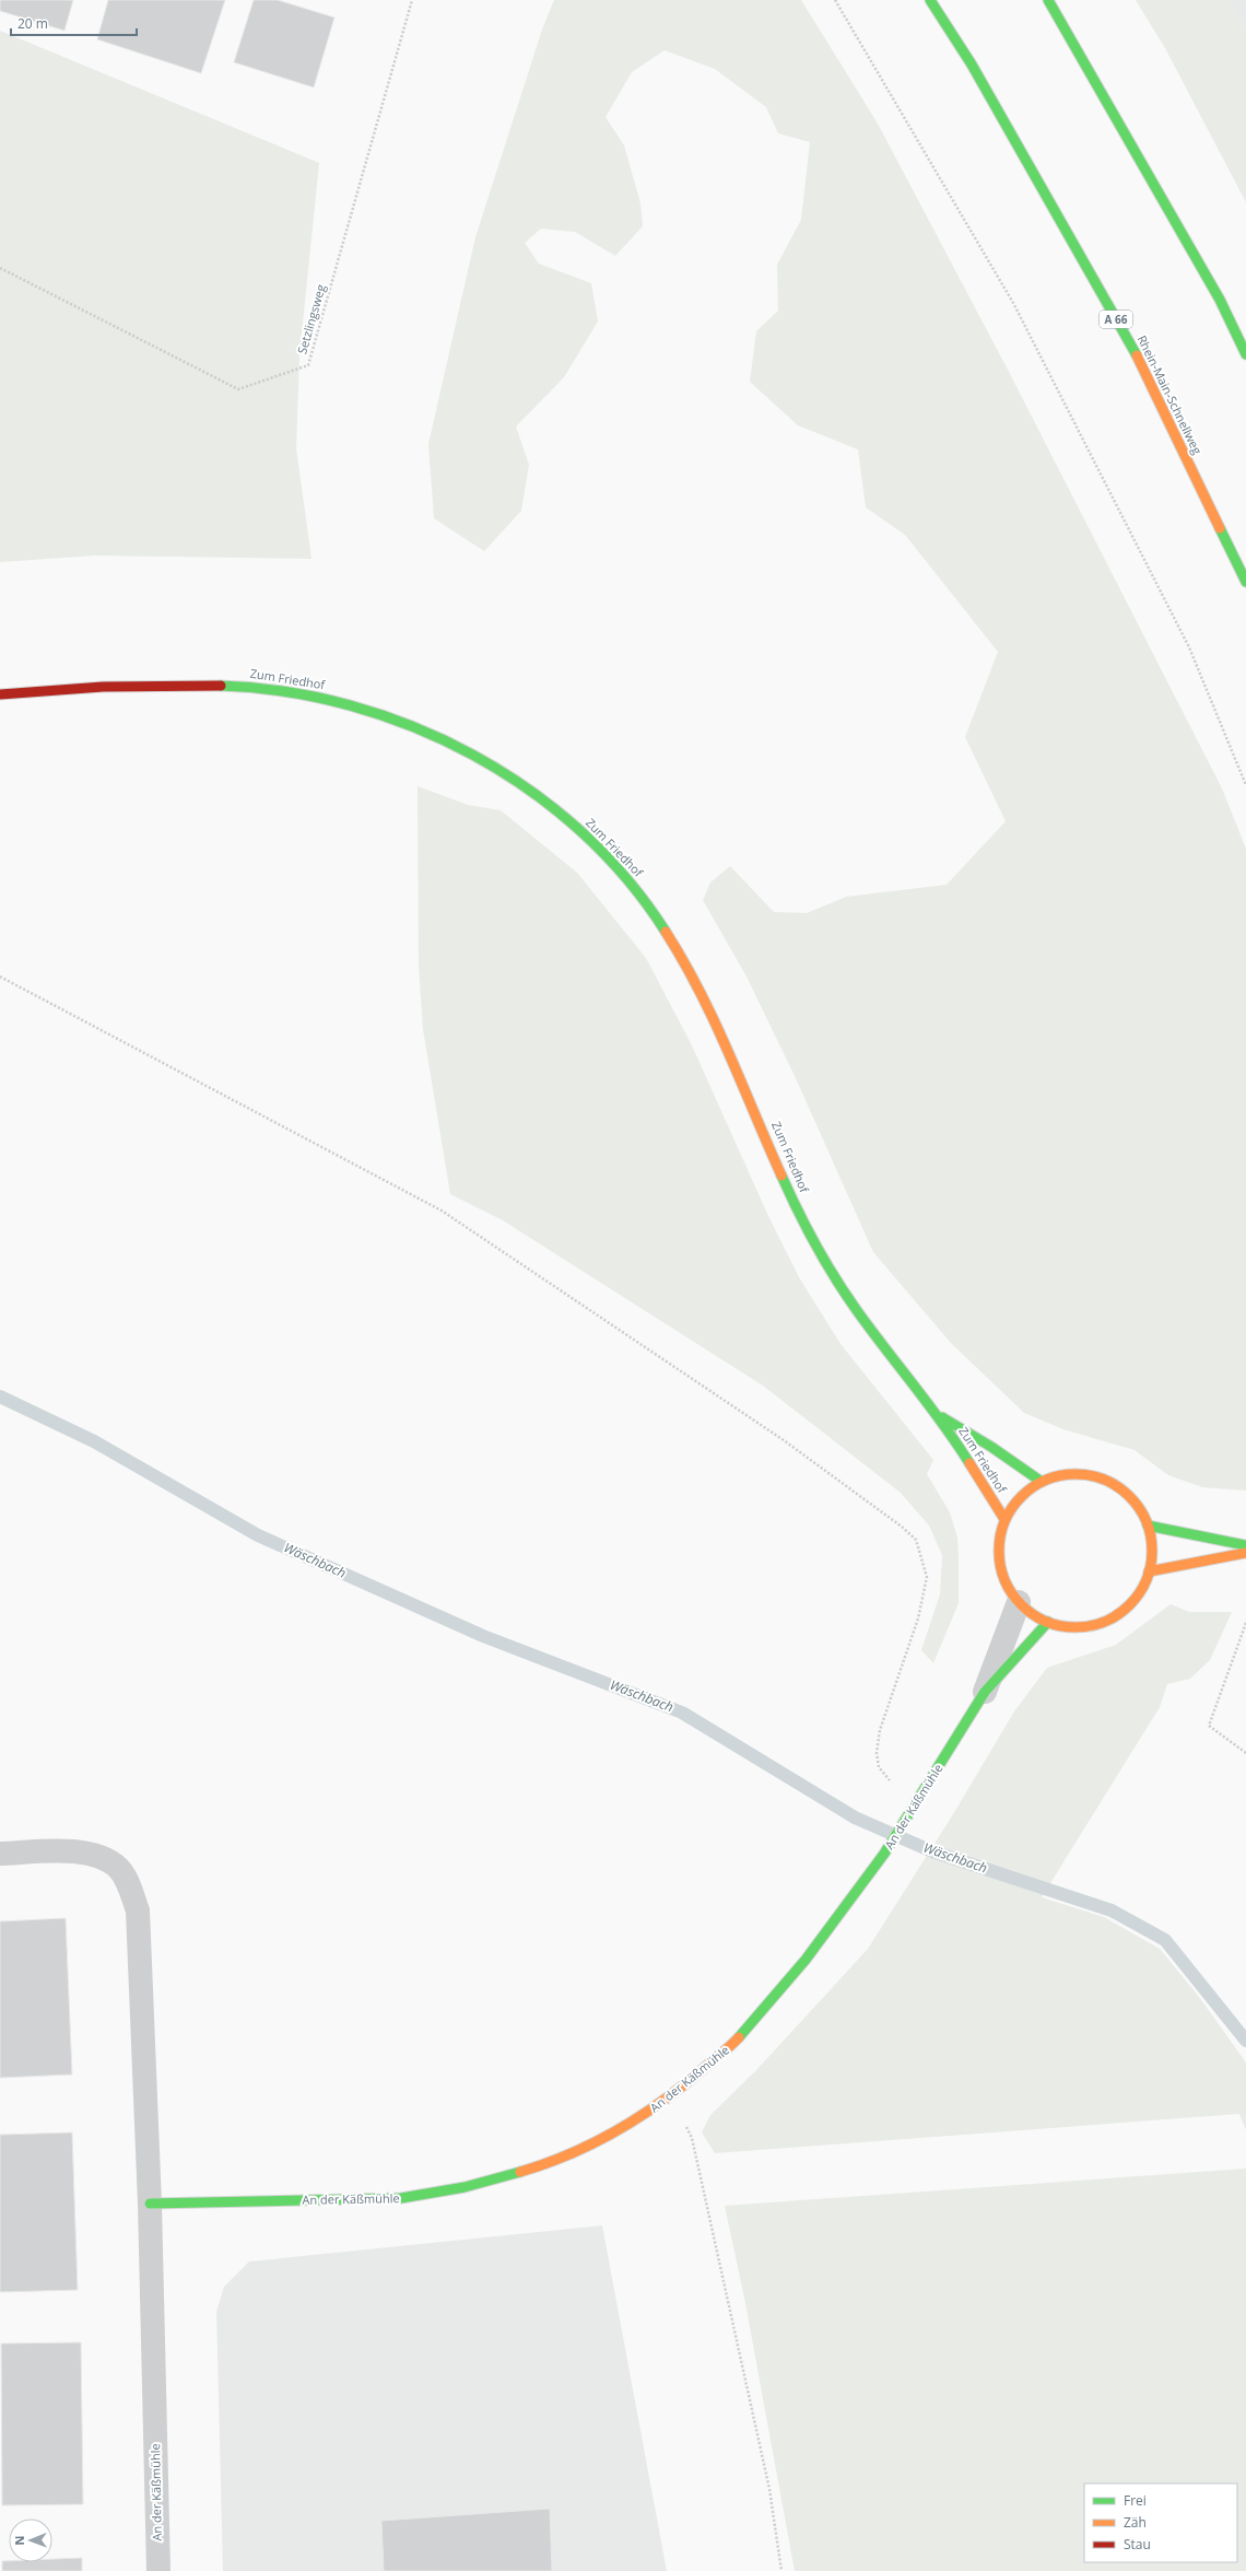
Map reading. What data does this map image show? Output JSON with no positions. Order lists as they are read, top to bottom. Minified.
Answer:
{"streets":{"main road":["A 66","Rhein-Main-Schnellweg","Zum Friedhof","An der Käßmühle"],"path":["Setzlingsweg"]},"crossings":[["Zum Friedhof","An der Käßmühle"]],"water":["Wäschbach"],"legend":["Frei","Zäh","Stau"],"scale_bar":"20 m","north":"left"}
